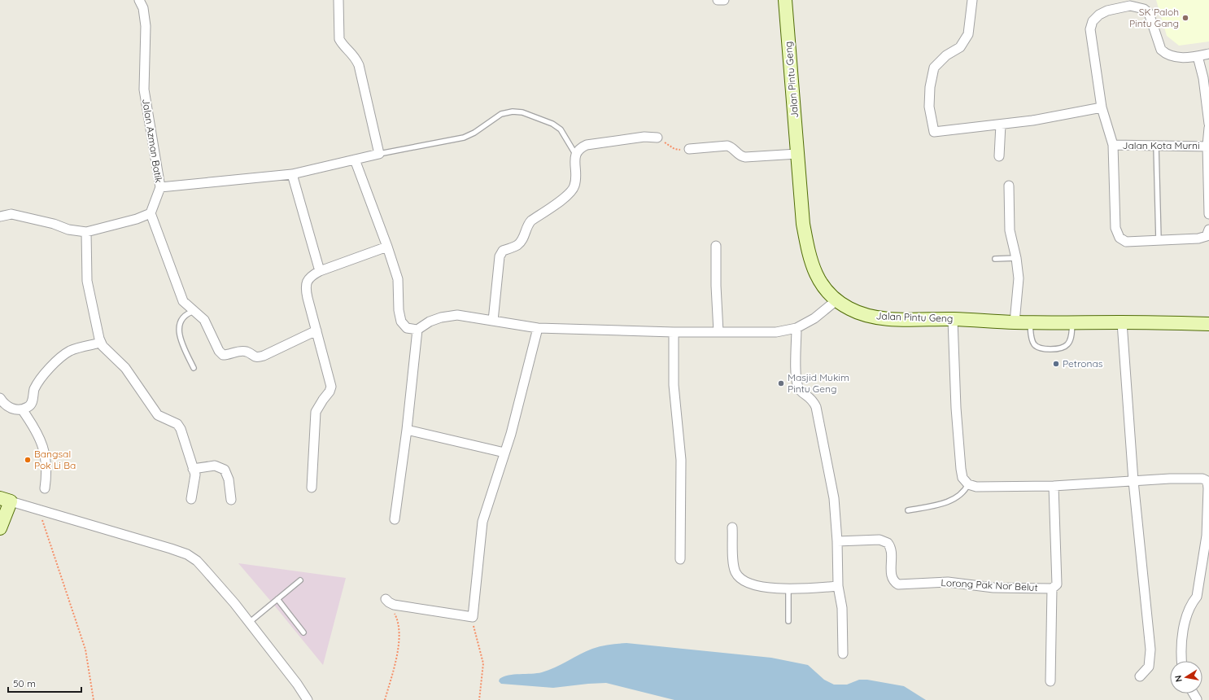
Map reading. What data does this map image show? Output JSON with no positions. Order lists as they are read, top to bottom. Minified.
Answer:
{"streets":{"main road":["Jalan Pintu Geng"],"street":["Jalan Azman Batik","Jalan Kota Murni","Lorong Pak Nor Belut"]},"places":["SK Paloh Pintu Gang","Petronas","Masjid Mukim Pintu Geng","Bangsal Pok Li Ba"],"scale_bar":"50 m","north":"left"}
